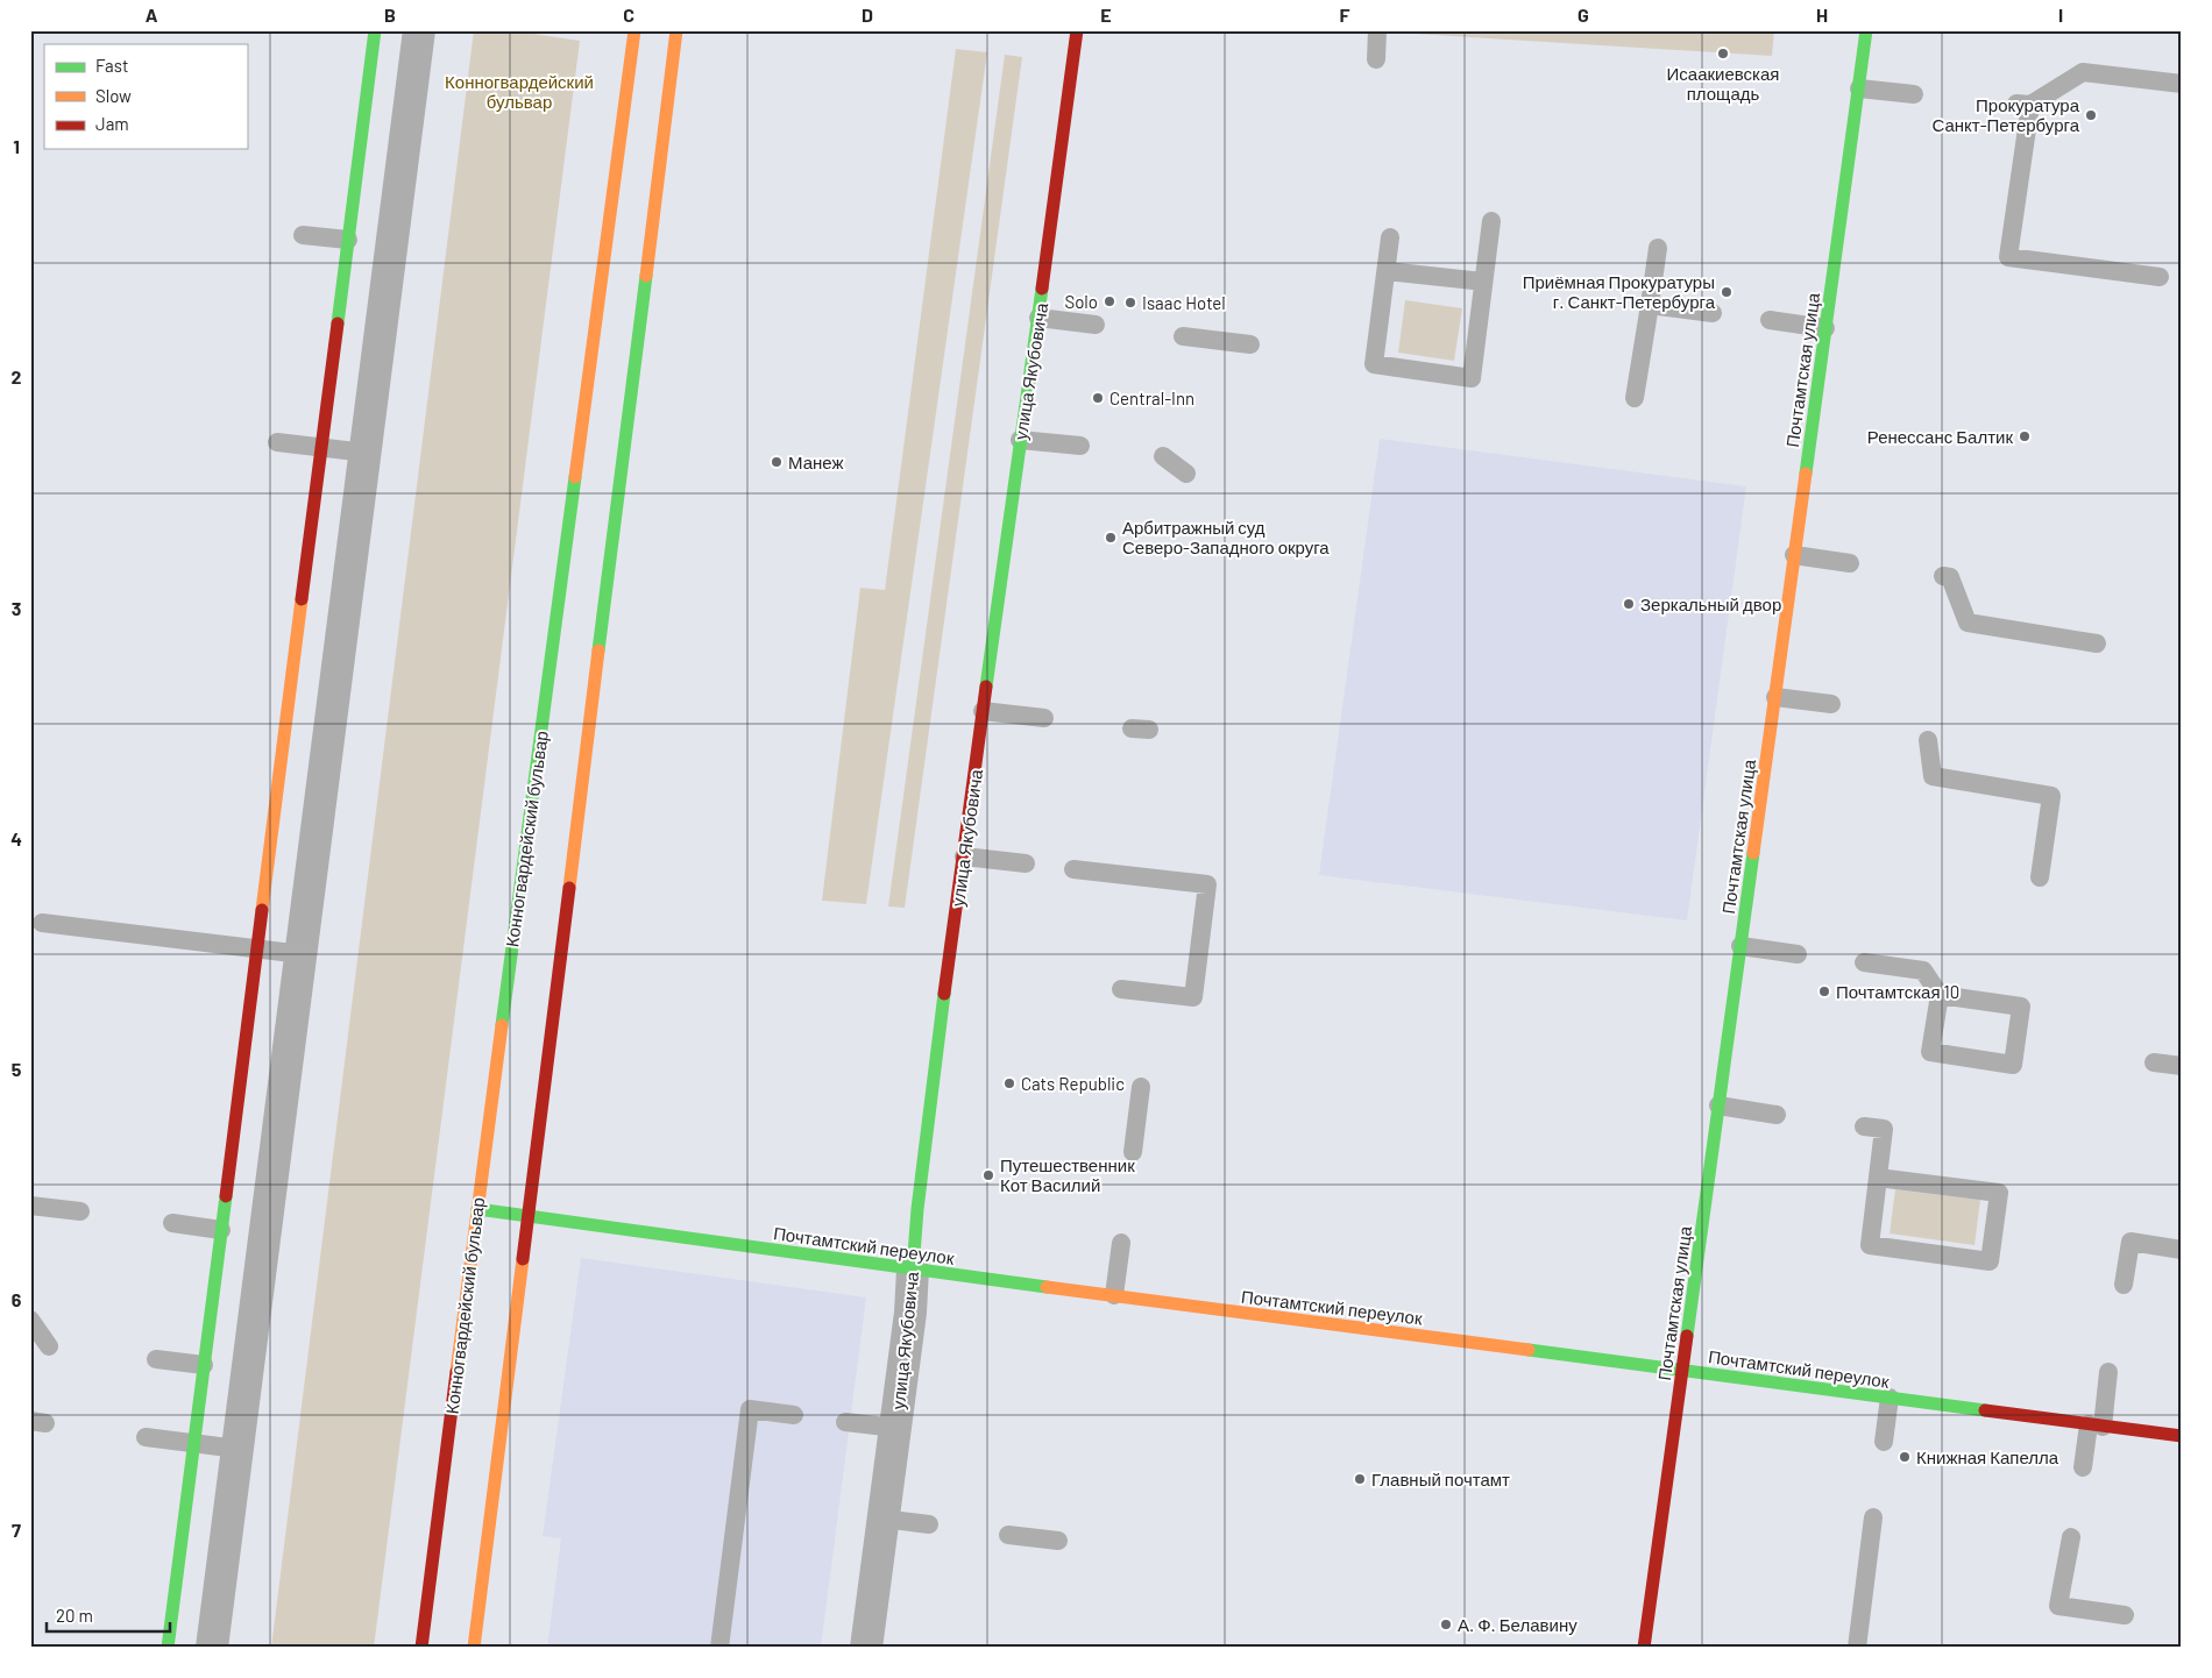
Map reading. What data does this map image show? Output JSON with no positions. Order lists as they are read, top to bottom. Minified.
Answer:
{"streets":{"street":["Почтамтская улица","улица Якубовича","Конногвардейский бульвар","Почтамтский переулок"]},"crossings":[["Почтамтская улица","Почтамтский переулок"],["улица Якубовича","Почтамтский переулок"],["Конногвардейский бульвар","Почтамтский переулок"]],"parks":["Конногвардейский бульвар"],"places":["Исаакиевская площадь","Прокуратура Санкт-Петербурга","Приёмная Прокуратуры г. Санкт-Петербурга","Solo","Isaac Hotel","Central-Inn","Ренессанс Балтик","Манеж","Арбитражный суд Северо-Западного округа","Зеркальный двор","Почтамтская 10","Cats Republic","Путешественник Кот Василий","Книжная Капелла","Главный почтамт","А. Ф. Белавину"],"legend":["Fast","Slow","Jam"],"scale_bar":"20 m","grid":{"columns":["A","B","C","D","E","F","G","H","I"],"rows":["1","2","3","4","5","6","7"]}}
